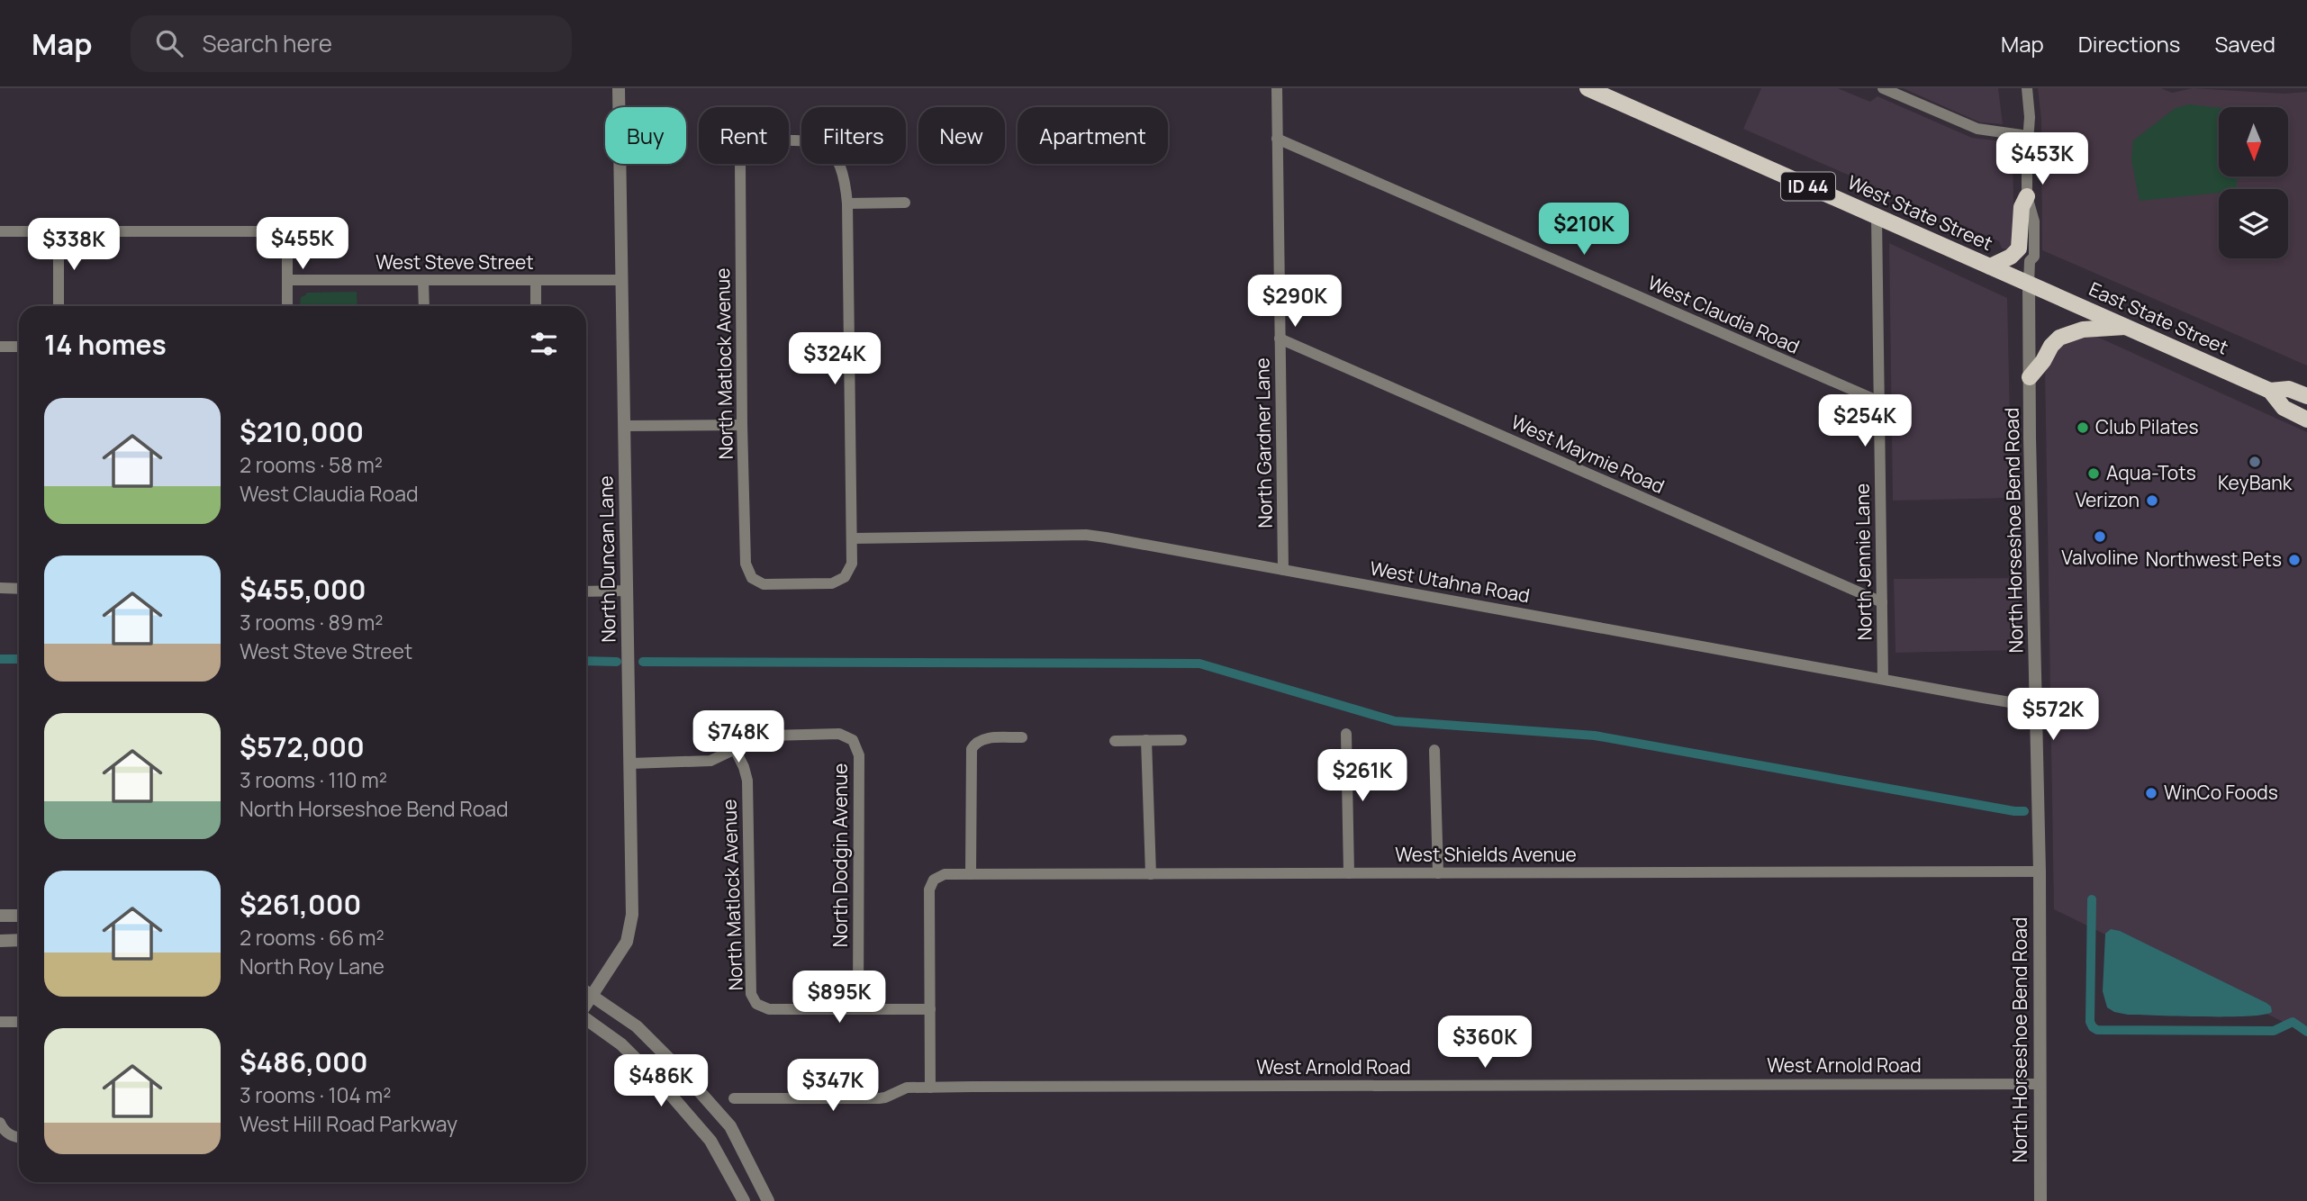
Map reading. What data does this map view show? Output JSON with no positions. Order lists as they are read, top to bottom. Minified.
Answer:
{"streets":{"main road":["ID 44","West State Street","East State Street"],"street":["West Steve Street","West Claudia Road","North Matlock Avenue","North Gardner Lane","West Maymie Road","North Horseshoe Bend Road","North Duncan Lane","North Jennie Lane","West Utahna Road","North Dodgin Avenue","West Shields Avenue","West Arnold Road"]},"crossings":[["West State Street","East State Street"],["West State Street","North Horseshoe Bend Road"],["West State Street","North Jennie Lane"],["West Steve Street","North Duncan Lane"],["West Claudia Road","North Gardner Lane"],["West Claudia Road","North Jennie Lane"],["East State Street","North Horseshoe Bend Road"],["North Matlock Avenue","West Utahna Road"],["North Matlock Avenue","North Dodgin Avenue"],["North Gardner Lane","West Maymie Road"],["North Gardner Lane","West Utahna Road"],["West Maymie Road","North Jennie Lane"],["North Horseshoe Bend Road","West Utahna Road"],["North Horseshoe Bend Road","West Shields Avenue"],["North Horseshoe Bend Road","West Arnold Road"],["North Jennie Lane","West Utahna Road"]],"places":["Club Pilates","KeyBank","Aqua-Tots","Verizon","Valvoline","Northwest Pets","WinCo Foods"],"north":"bottom","page":{"header":"Map","search":"Search here","nav":["Map","Directions","Saved"],"chip":["Buy","Rent","Filters","New","Apartment"],"price":["$453K","$210K","$455K","$338K","$290K","$324K","$254K","$572K","$748K","$261K","$895K","$360K","$486K","$347K"],"heading":"14 homes","list":[{"name":"$210,000","note":"2 rooms · 58 m² · West Claudia Road"},{"name":"$455,000","note":"3 rooms · 89 m² · West Steve Street"},{"name":"$572,000","note":"3 rooms · 110 m² · North Horseshoe Bend Road"},{"name":"$261,000","note":"2 rooms · 66 m² · North Roy Lane"},{"name":"$486,000","note":"3 rooms · 104 m² · West Hill Road Parkway"}]}}
